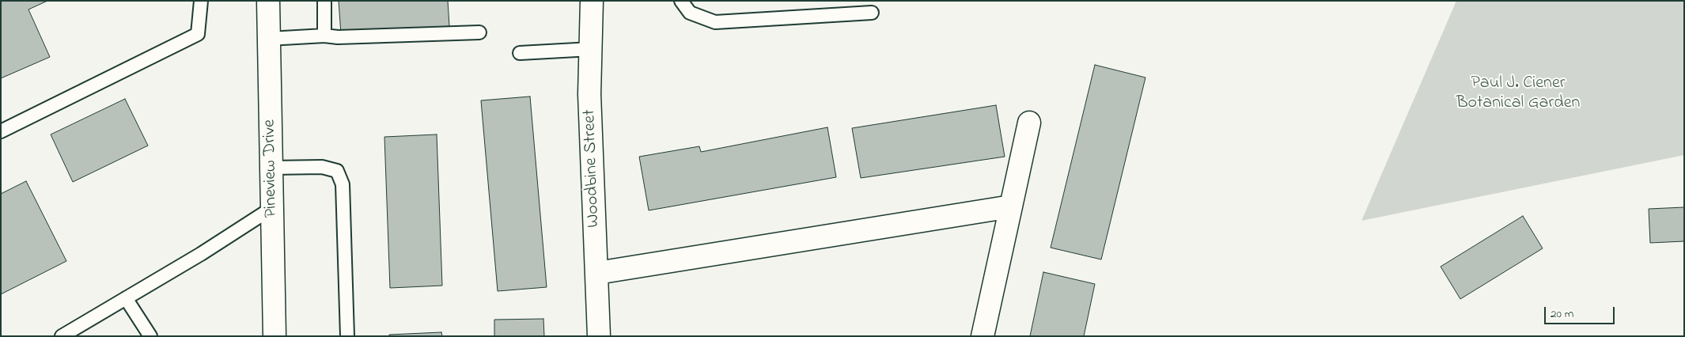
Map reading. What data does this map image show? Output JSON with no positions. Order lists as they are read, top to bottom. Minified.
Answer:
{"streets":{"street":["Pineview Drive","Woodbine Street"]},"parks":["Paul J. Ciener Botanical Garden"],"scale_bar":"20 m"}
